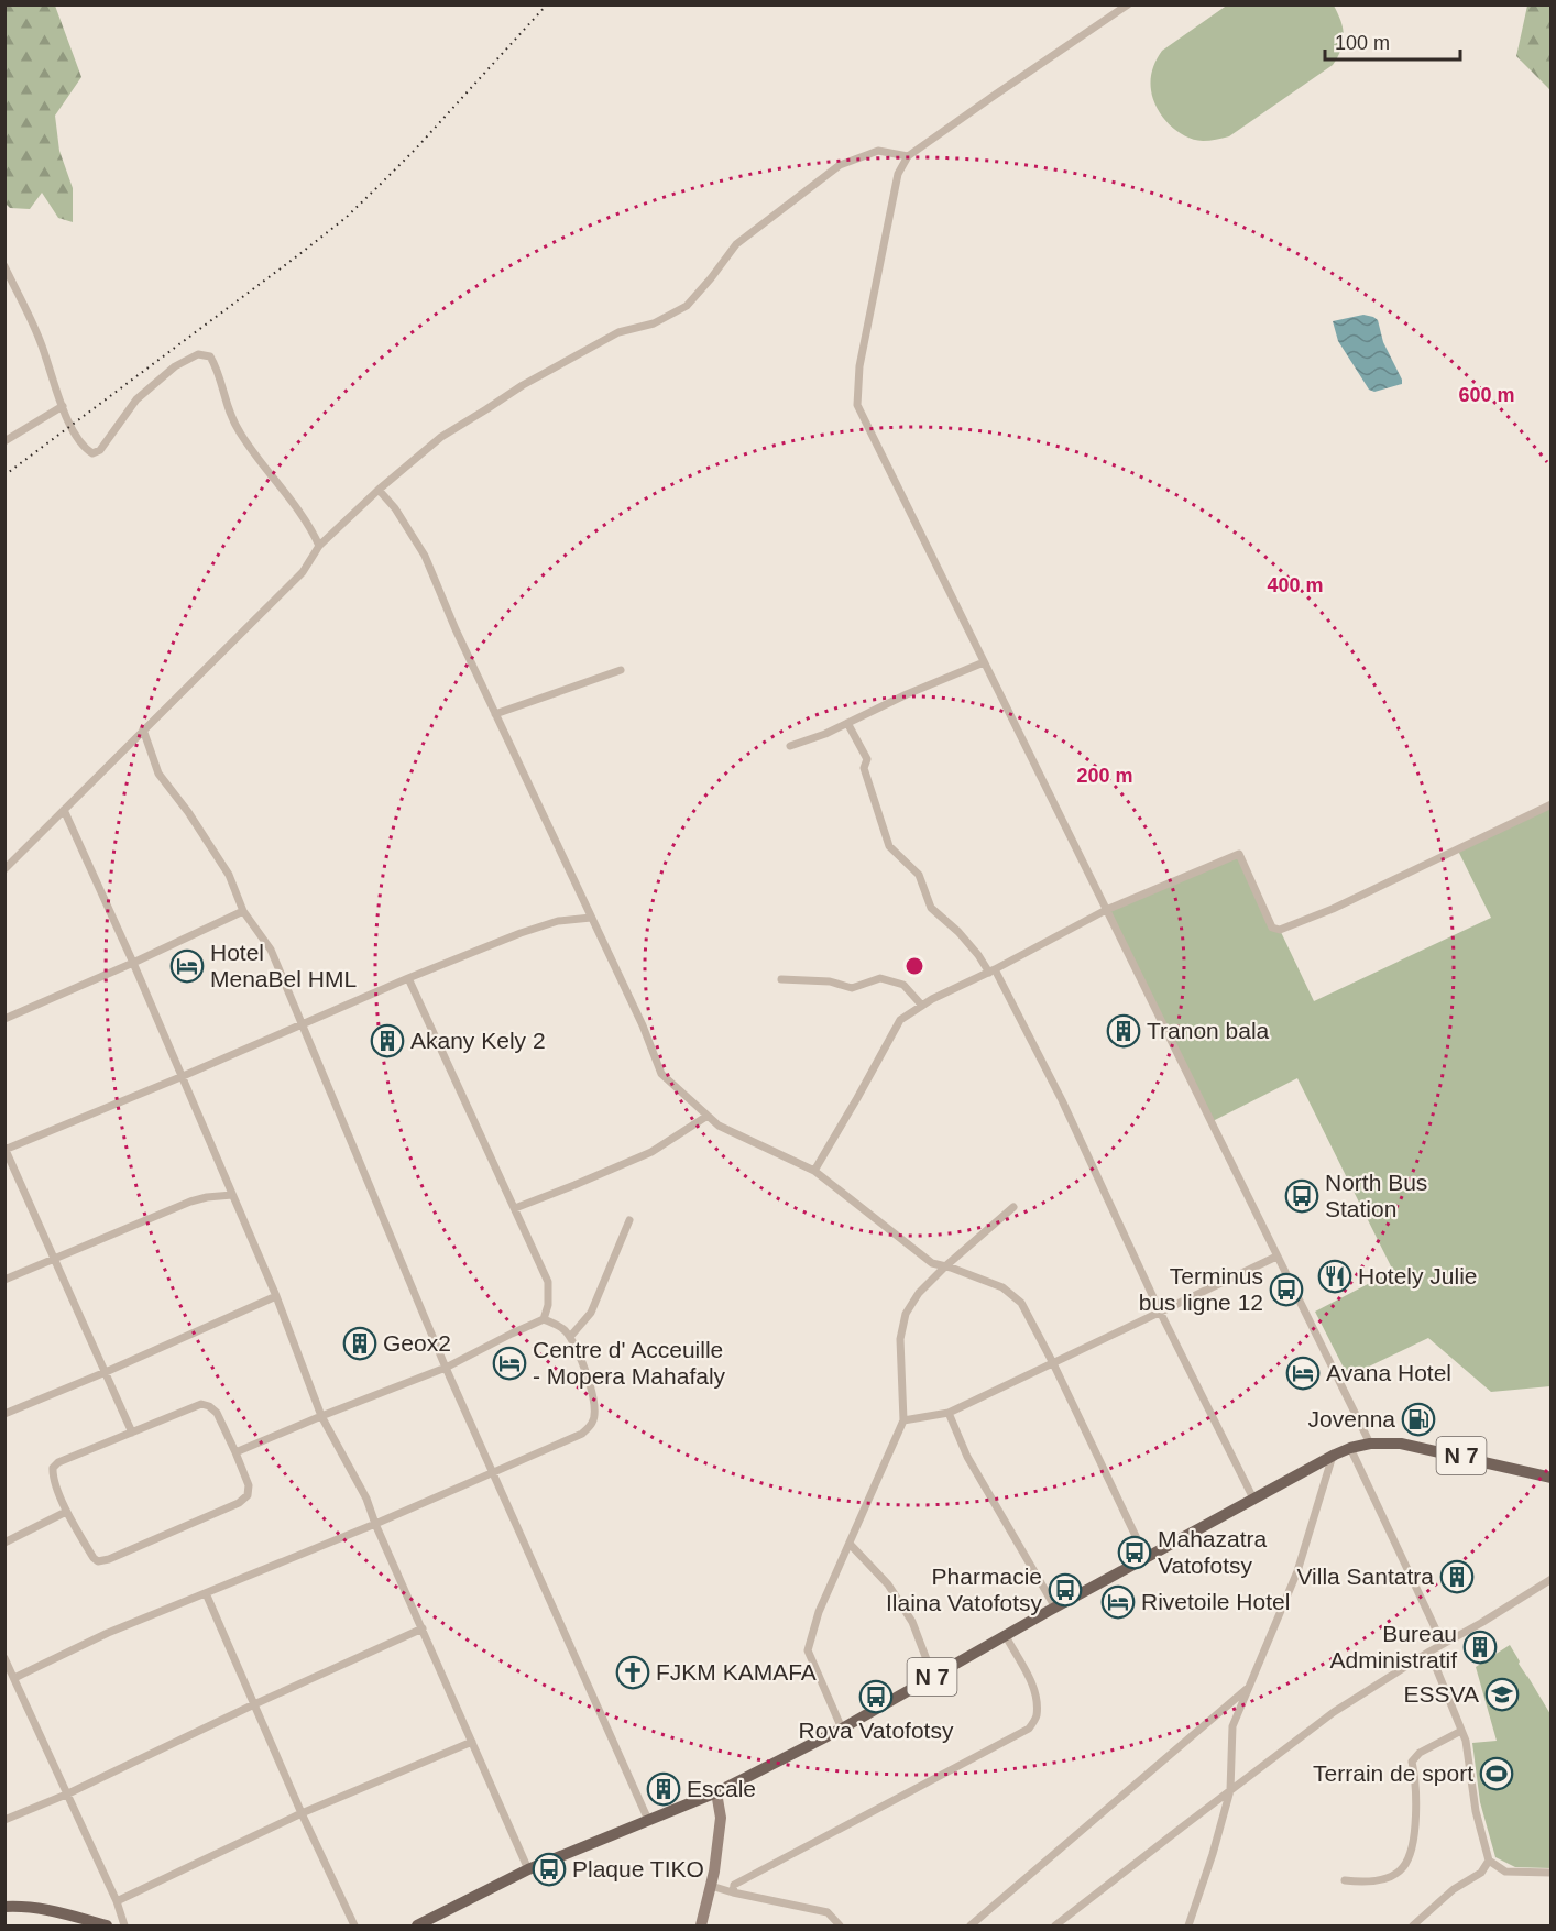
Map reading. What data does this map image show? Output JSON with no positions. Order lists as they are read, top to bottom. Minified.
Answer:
{"streets":{"main road":["N 7"]},"places":{"hotel":["Hotel MenaBel HML","Centre d' Acceuille - Mopera Mahafaly","Avana Hotel","Rivetoile Hotel"],"building":["Tranon bala","Akany Kely 2","Geox2","Villa Santatra","Bureau Administratif","Escale"],"bus stop":["North Bus Station","Terminus bus ligne 12","Mahazatra Vatofotsy","Pharmacie Ilaina Vatofotsy","Rova Vatofotsy","Plaque TIKO"],"restaurant":["Hotely Julie"],"fuel station":["Jovenna"],"church":["FJKM KAMAFA"],"school or university":["ESSVA"],"sports":["Terrain de sport"]},"scale_bar":"100 m","rings":["600 m","400 m","200 m"]}
